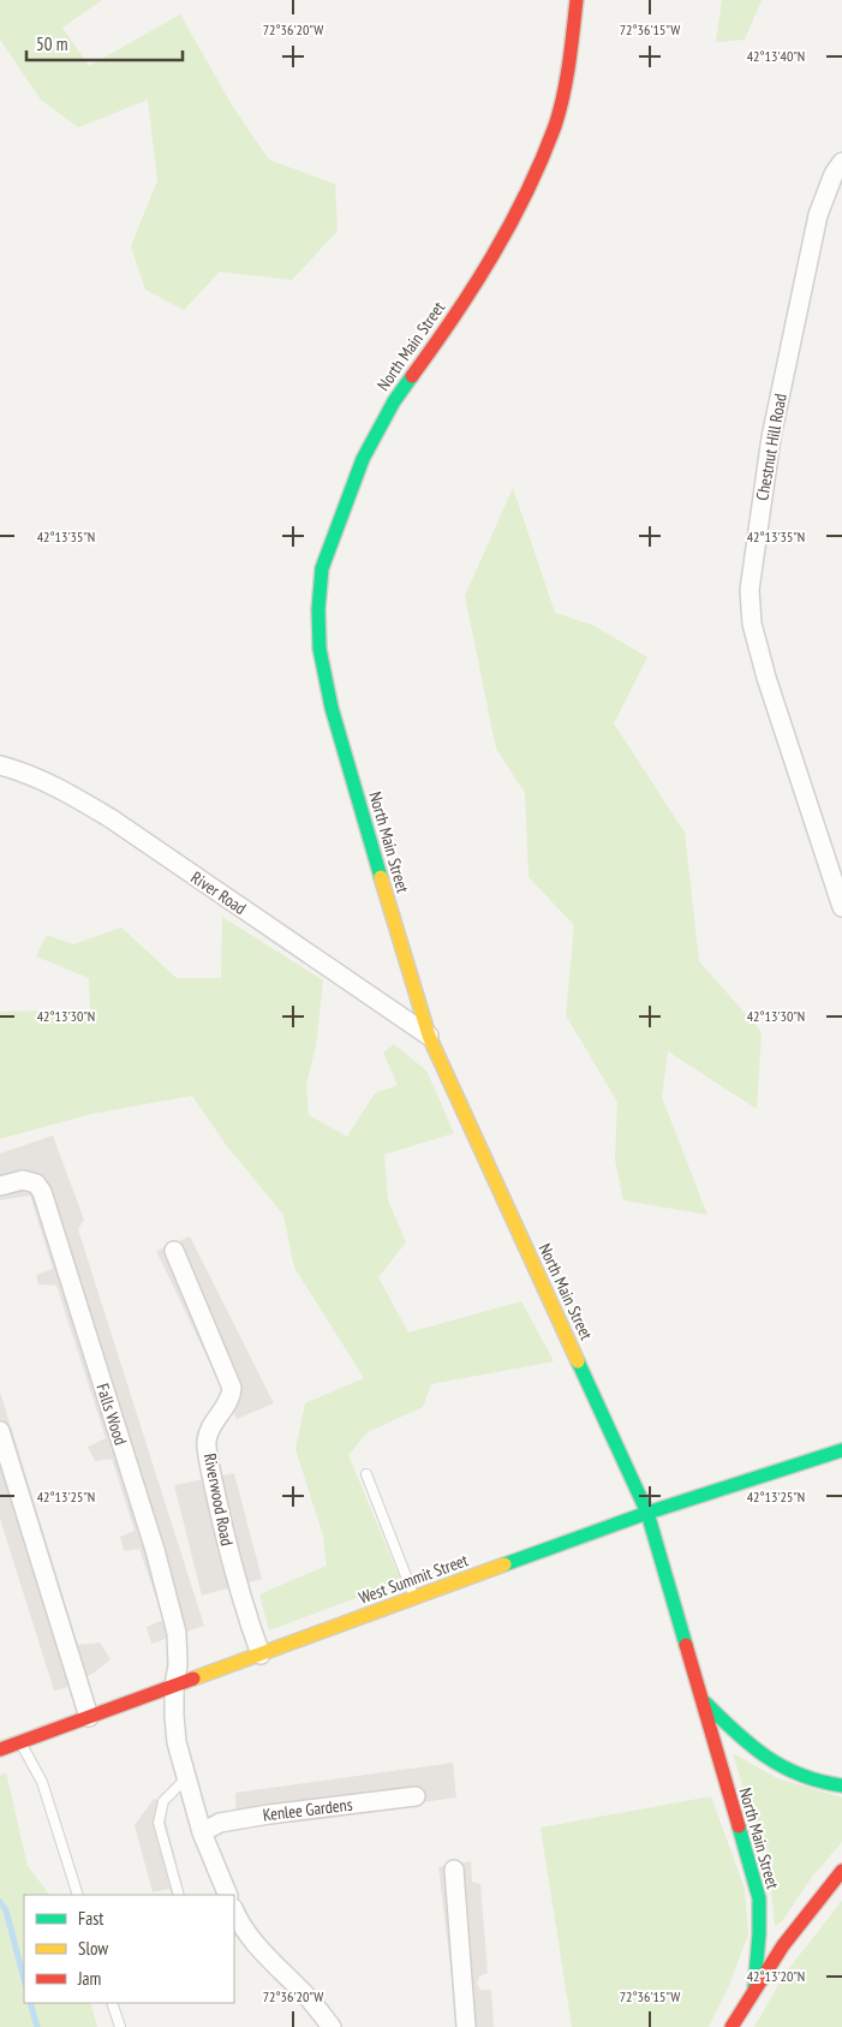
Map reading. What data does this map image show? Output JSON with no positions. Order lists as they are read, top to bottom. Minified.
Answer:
{"streets":{"street":["North Main Street","Chestnut Hill Road","River Road","Falls Wood","Riverwood Road","West Summit Street","Kenlee Gardens"]},"crossings":[["North Main Street","River Road"],["North Main Street","West Summit Street"],["Falls Wood","West Summit Street"],["Riverwood Road","West Summit Street"]],"legend":["Fast","Slow","Jam"],"scale_bar":"50 m","coordinates":["72°36'20\"W","72°36'15\"W","42°13'40\"N","42°13'35\"N","42°13'30\"N","42°13'25\"N","42°13'20\"N"]}
